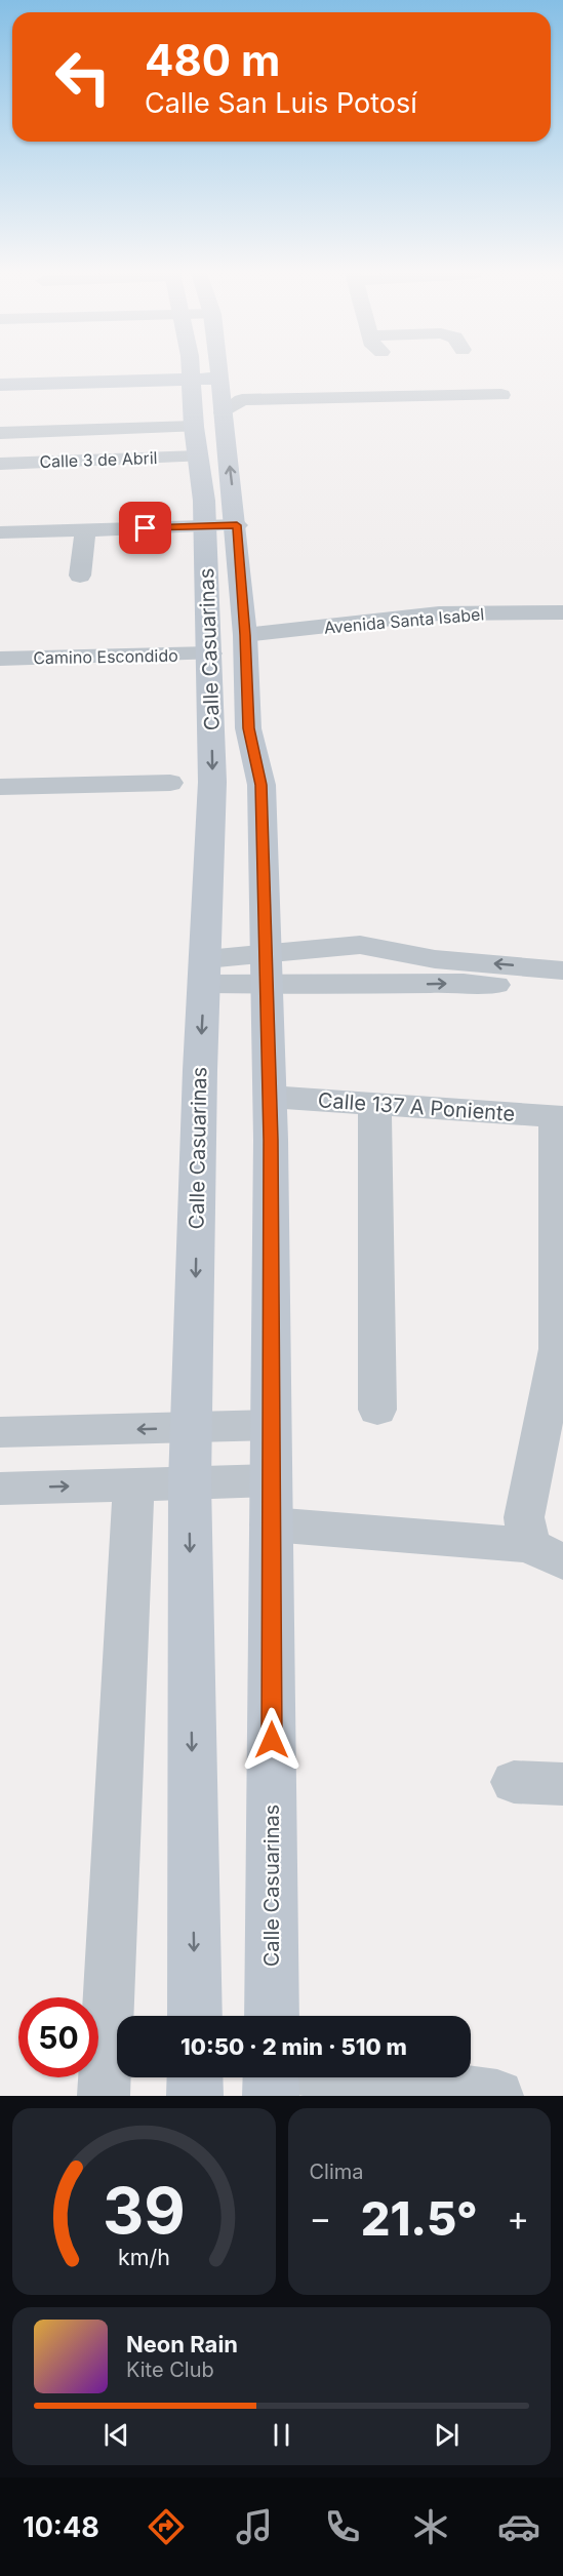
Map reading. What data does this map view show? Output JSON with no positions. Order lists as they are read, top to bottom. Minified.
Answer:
{"streets":{"main road":["Calle Casuarinas"],"street":["Calle 3 de Abril","Avenida Santa Isabel","Camino Escondido","Calle 137 A Poniente"]},"crossings":[["Calle 3 de Abril","Calle Casuarinas"],["Avenida Santa Isabel","Calle Casuarinas"],["Calle Casuarinas","Camino Escondido"],["Calle Casuarinas","Calle 137 A Poniente"]],"page":{"turn":["480 m","Calle San Luis Potosí"],"limit":"50","trip":"10:50 · 2 min · 510 m","tile":"Clima","heat":["−","21.5°","+"],"song":["Neon Rain","Kite Club"],"tabs":"10:48","gauge":["39","km/h"]}}
